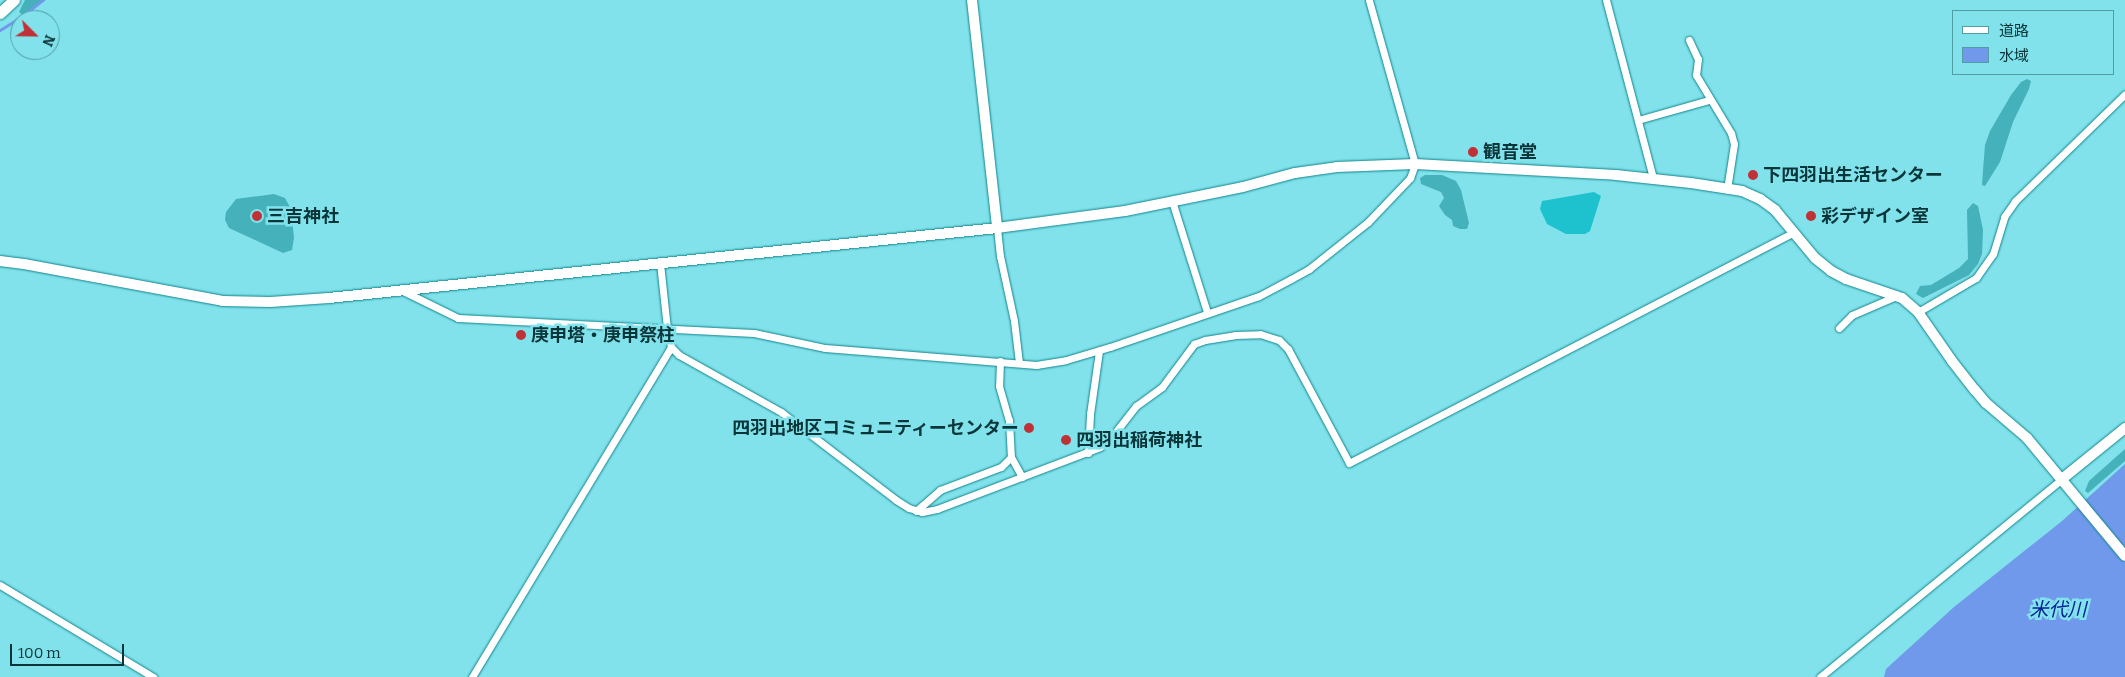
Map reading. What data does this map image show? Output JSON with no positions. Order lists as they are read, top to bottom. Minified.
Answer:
{"water":["米代川"],"places":["観音堂","下四羽出生活センター","三吉神社","彩デザイン室","庚申塔・庚申祭柱","四羽出地区コミュニティーセンター","四羽出稲荷神社"],"legend":["道路","水域"],"scale_bar":"100 m","north":"bottom right"}
